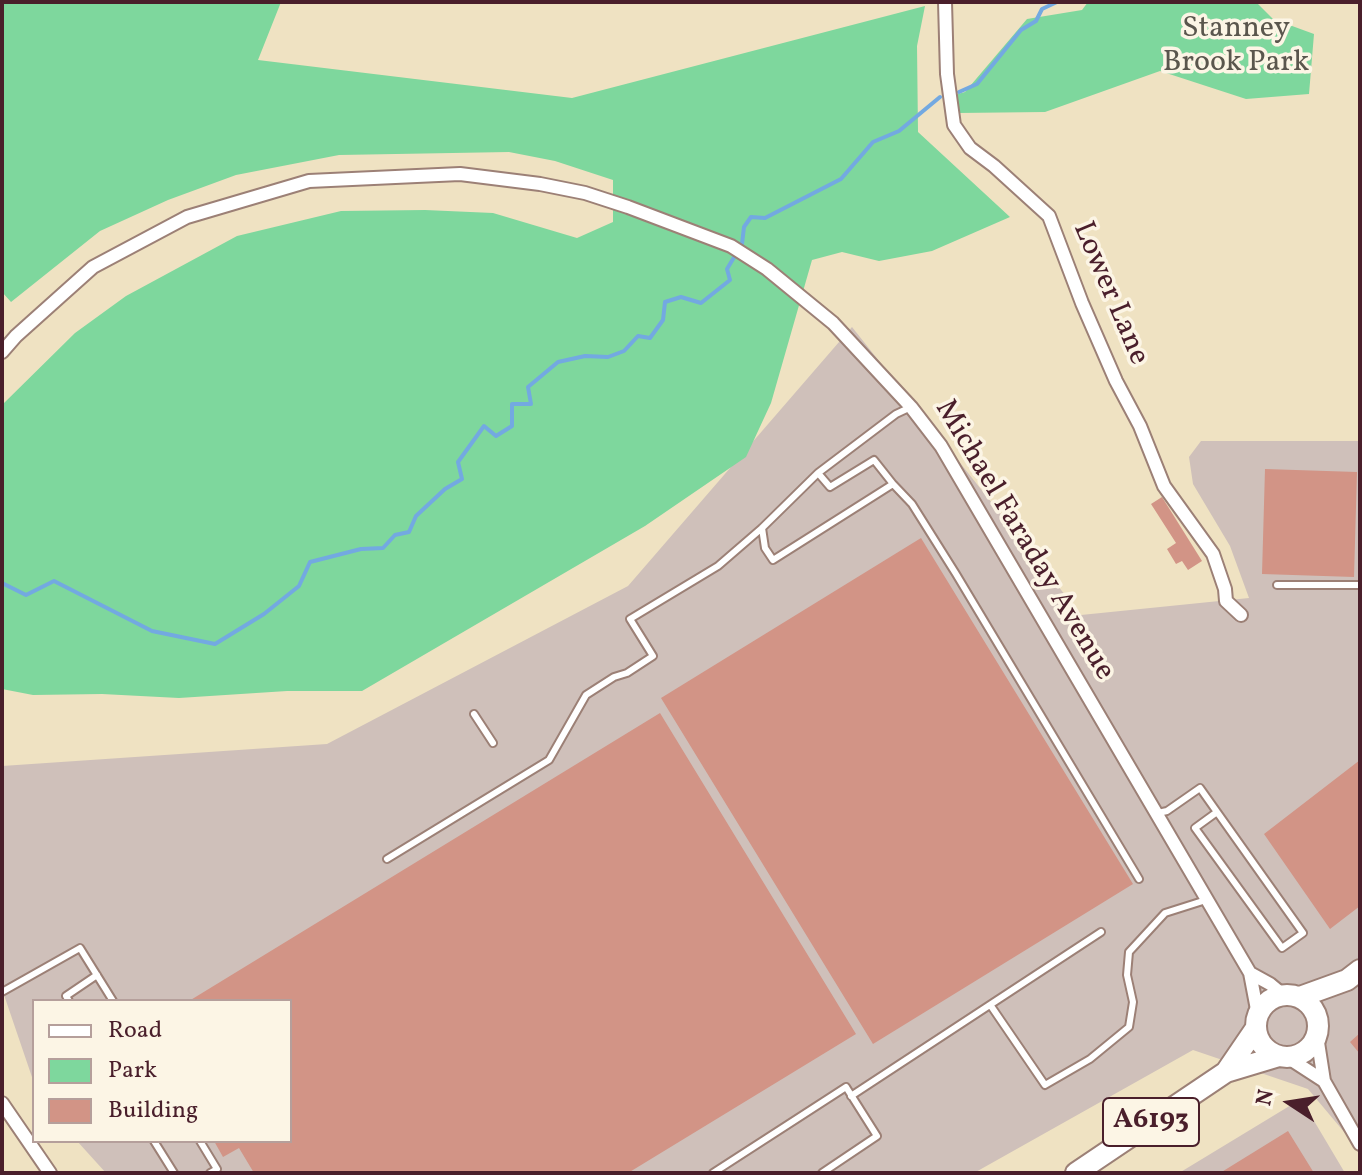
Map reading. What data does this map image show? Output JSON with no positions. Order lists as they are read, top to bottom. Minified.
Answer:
{"streets":{"highway":["A6193"],"street":["Lower Lane","Michael Faraday Avenue"]},"parks":["Stanney Brook Park"],"legend":["Road","Park","Building"],"north":"left"}
